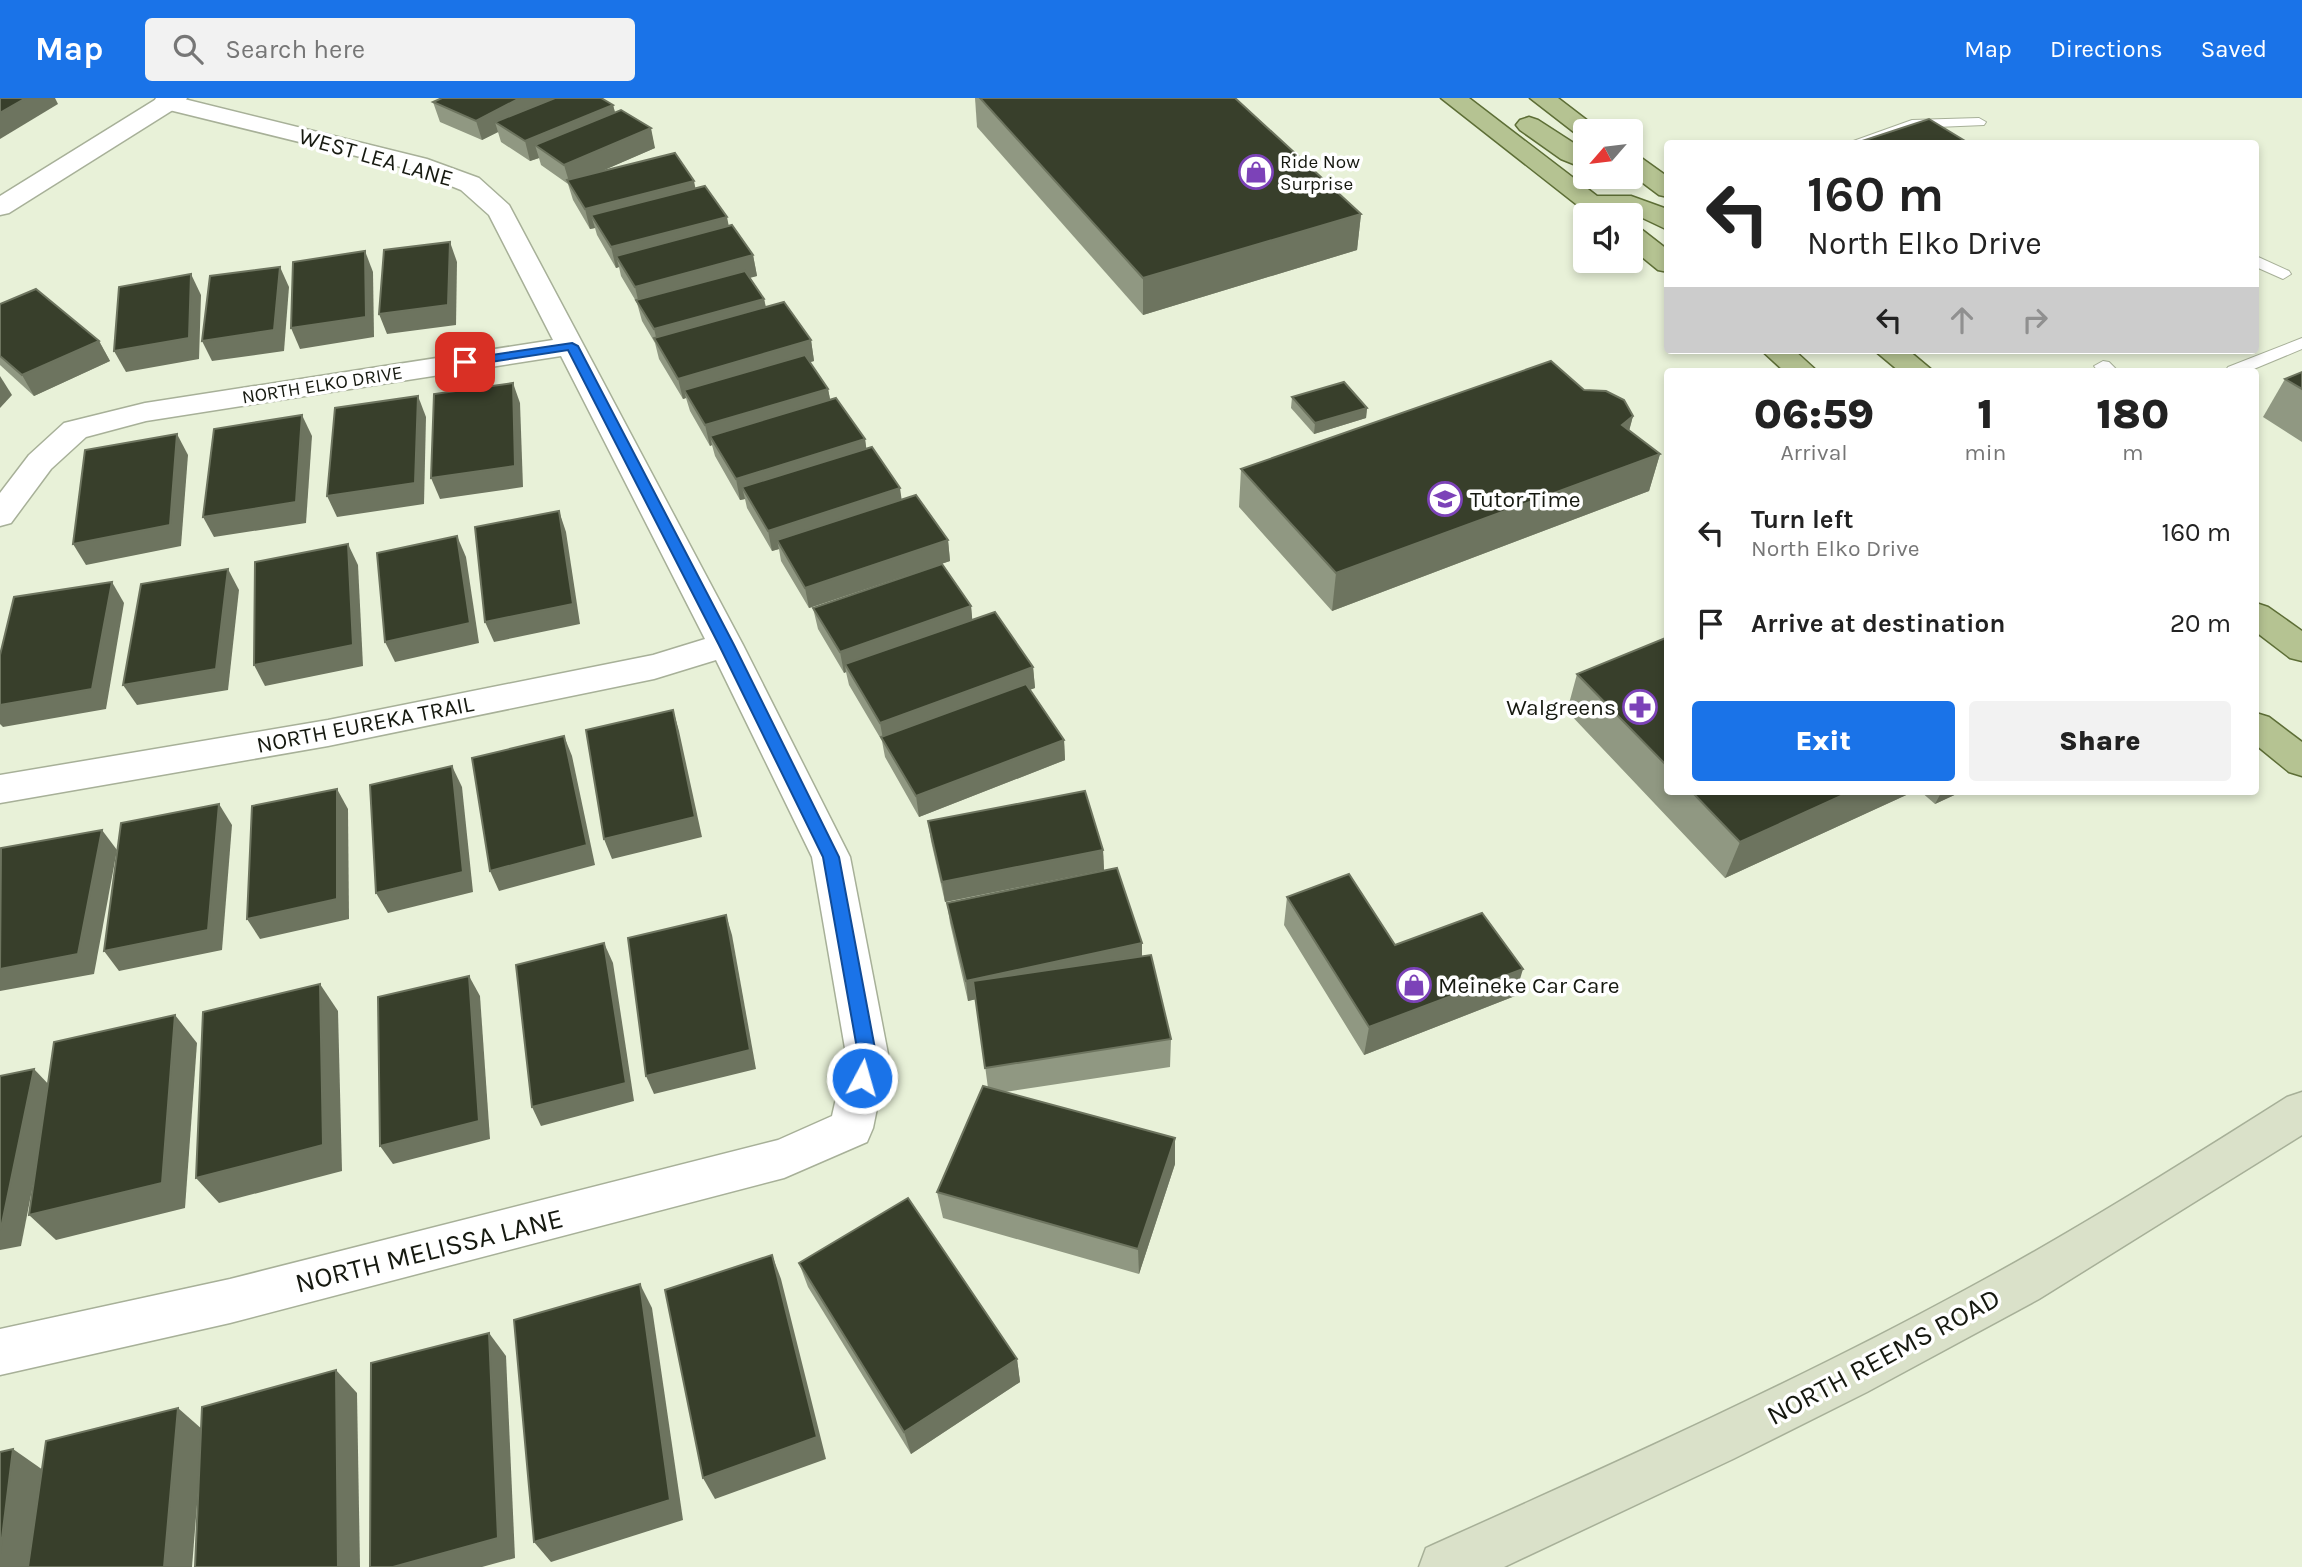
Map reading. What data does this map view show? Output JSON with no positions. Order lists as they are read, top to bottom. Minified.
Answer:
{"streets":{"main road":["NORTH REEMS ROAD"],"street":["WEST LEA LANE","NORTH ELKO DRIVE","NORTH EUREKA TRAIL","NORTH MELISSA LANE"]},"crossings":[["WEST LEA LANE","NORTH ELKO DRIVE"],["WEST LEA LANE","NORTH EUREKA TRAIL"],["WEST LEA LANE","NORTH MELISSA LANE"]],"places":{"shop":["Ride Now Surprise","Meineke Car Care"],"school or university":["Tutor Time"],"pharmacy":["Walgreens"]},"north":"bottom left","page":{"header":"Map","search":"Search here","nav":["Map","Directions","Saved"],"turn":["160 m","North Elko Drive"],"eta":["06:59","Arrival","1","min","180","m"],"list":[{"name":"Turn left","note":"North Elko Drive","value":"160 m"},{"name":"Arrive at destination","value":"20 m"}],"buttons":["Exit","Share"]}}
